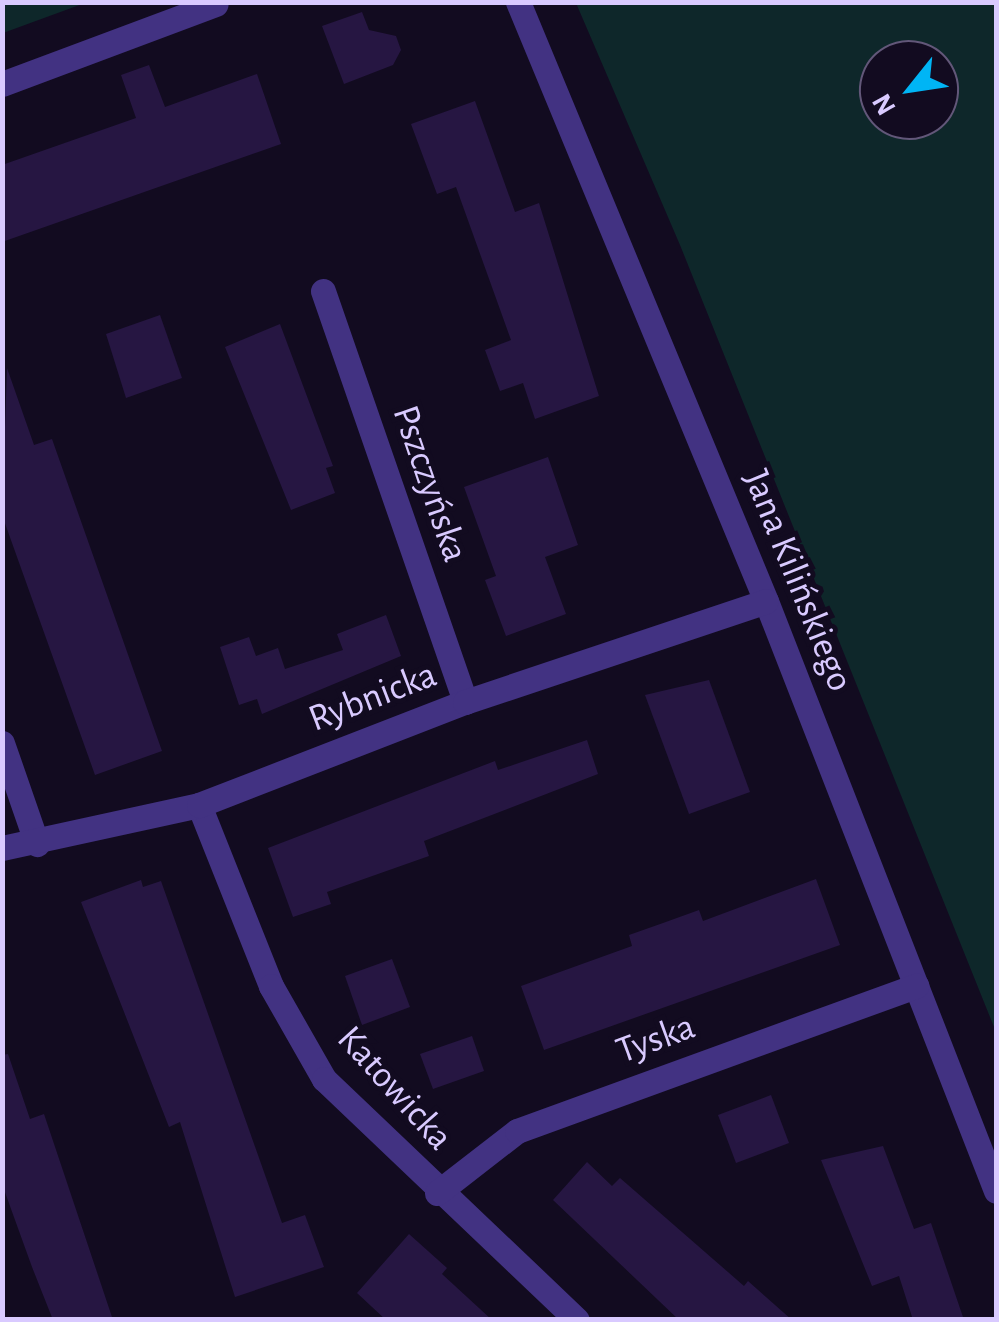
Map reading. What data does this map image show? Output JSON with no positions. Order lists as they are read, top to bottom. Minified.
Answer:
{"streets":{"street":["Pszczyńska","Jana Kilińskiego","Rybnicka","Tyska","Katowicka"]},"crossings":[["Pszczyńska","Rybnicka"],["Jana Kilińskiego","Rybnicka"],["Jana Kilińskiego","Tyska"],["Rybnicka","Katowicka"],["Tyska","Katowicka"]],"north":"bottom left"}
